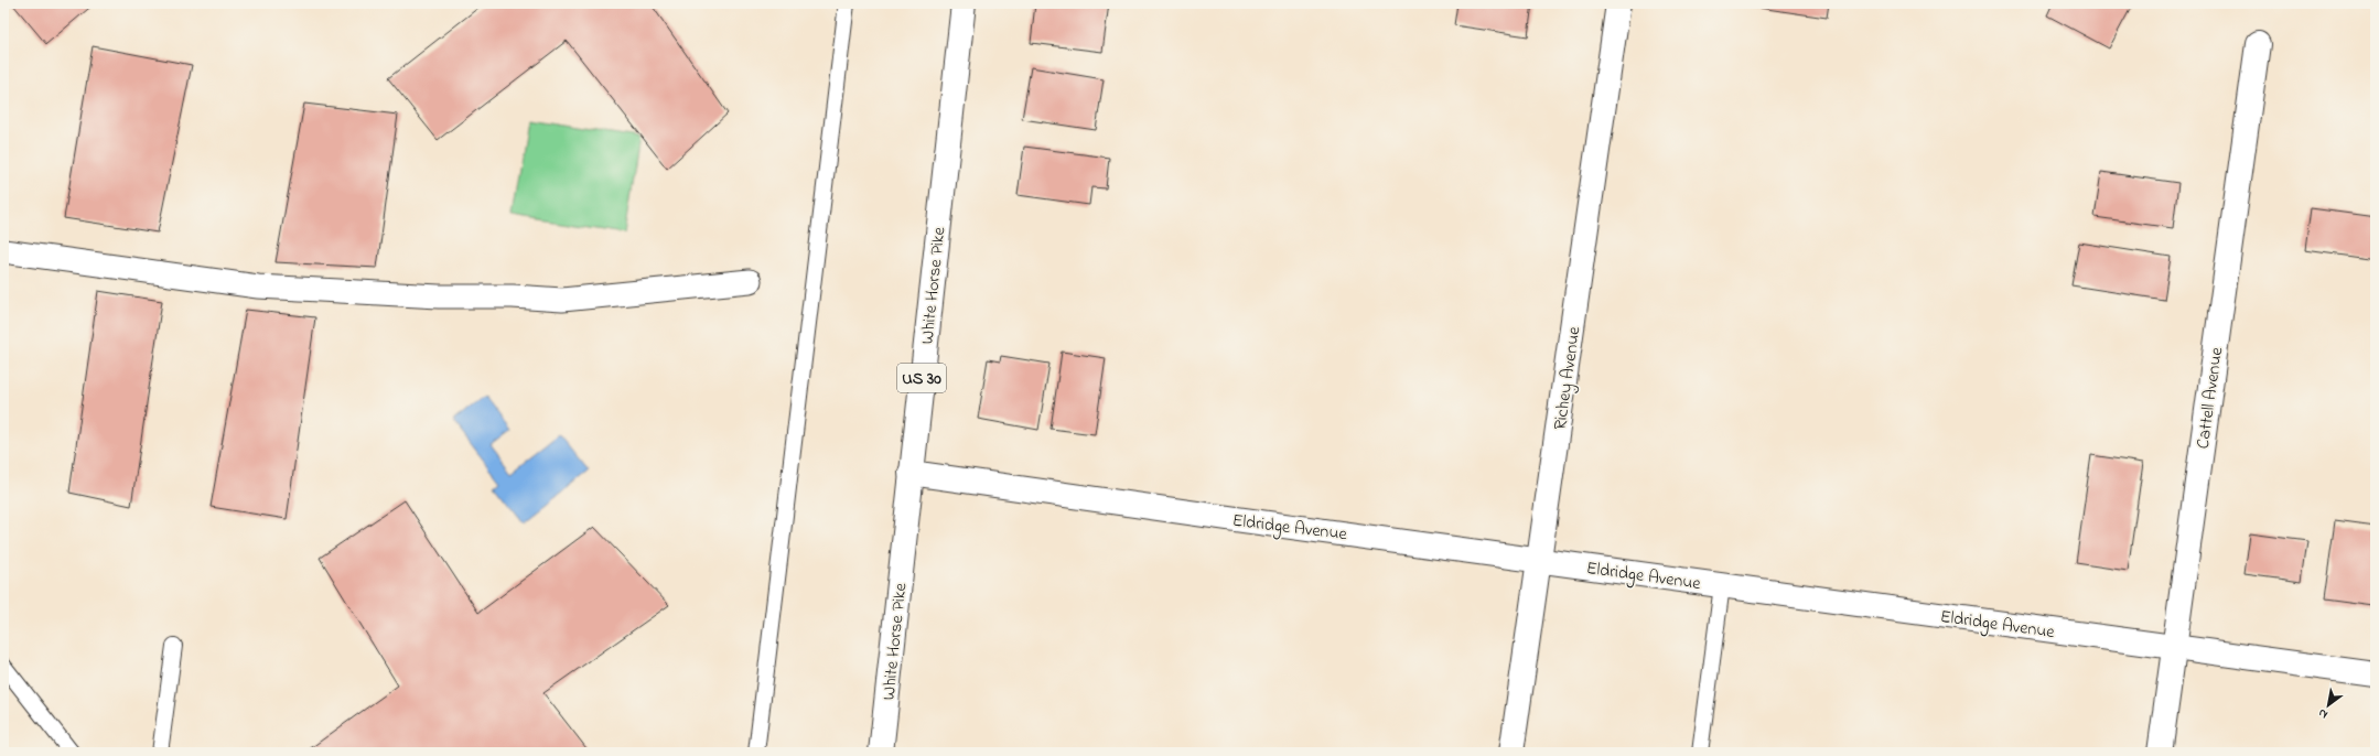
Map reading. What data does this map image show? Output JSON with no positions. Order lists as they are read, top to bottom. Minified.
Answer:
{"streets":{"main road":["White Horse Pike","US 30","Richey Avenue","Cattell Avenue","Eldridge Avenue"]},"crossings":[["White Horse Pike","Eldridge Avenue"],["Richey Avenue","Eldridge Avenue"],["Cattell Avenue","Eldridge Avenue"]],"north":"bottom left"}
